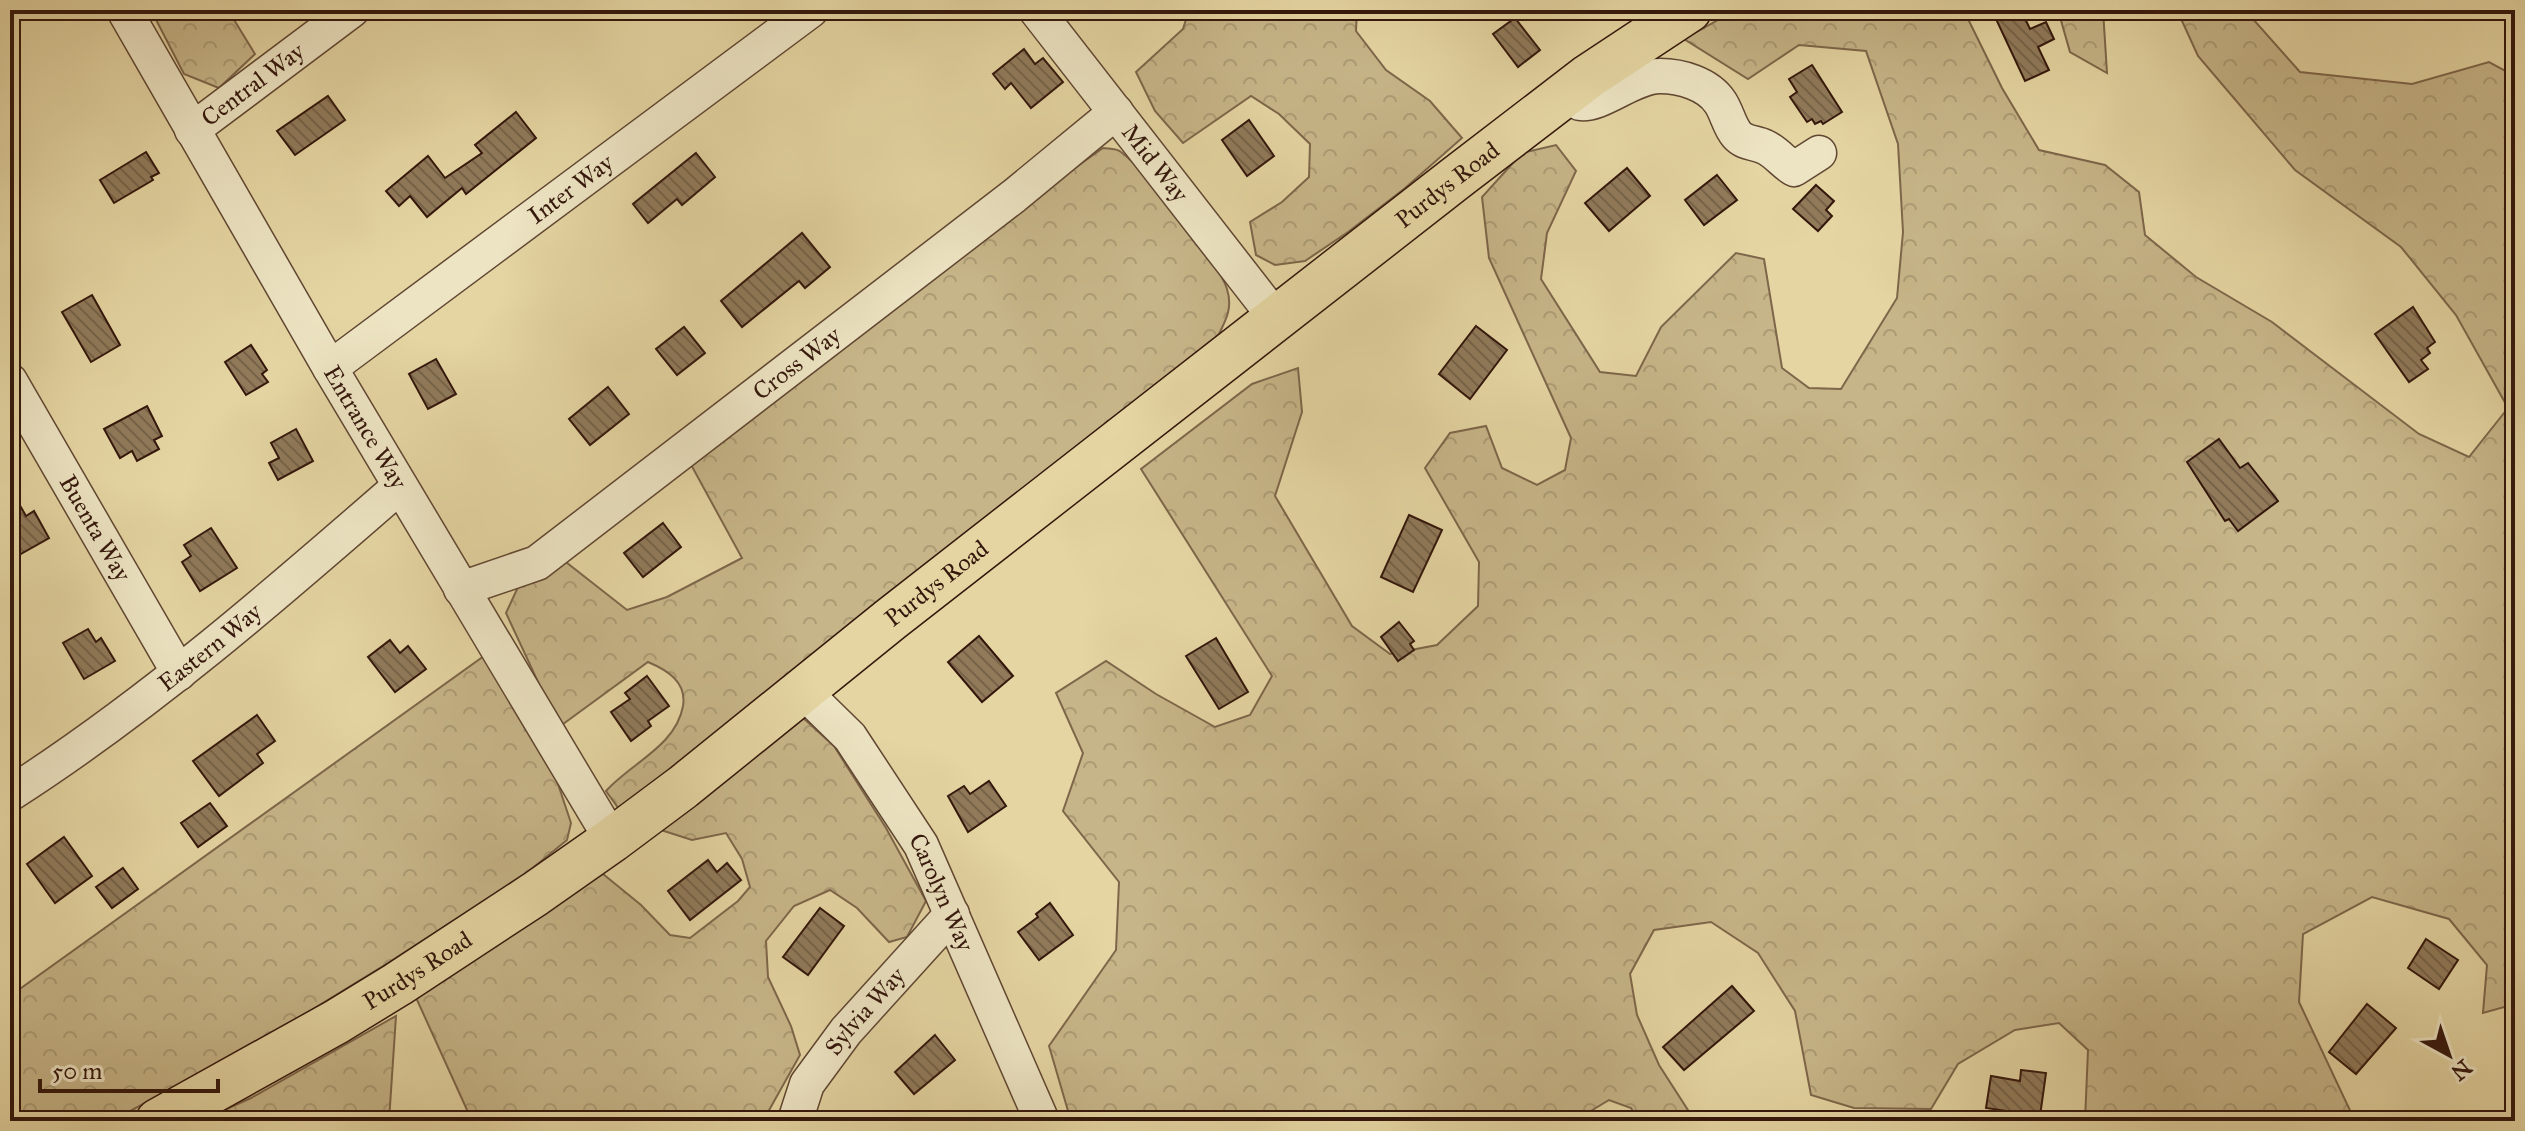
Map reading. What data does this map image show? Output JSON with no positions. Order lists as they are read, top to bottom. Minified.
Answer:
{"streets":{"main road":["Purdys Road"],"street":["Central Way","Mid Way","Inter Way","Cross Way","Entrance Way","Buenta Way","Eastern Way","Carolyn Way","Sylvia Way"]},"crossings":[["Central Way","Entrance Way"],["Mid Way","Purdys Road"],["Mid Way","Cross Way"],["Purdys Road","Entrance Way"],["Purdys Road","Carolyn Way"],["Inter Way","Entrance Way"],["Cross Way","Entrance Way"],["Entrance Way","Eastern Way"],["Buenta Way","Eastern Way"],["Carolyn Way","Sylvia Way"]],"scale_bar":"50 m","north":"bottom right"}
